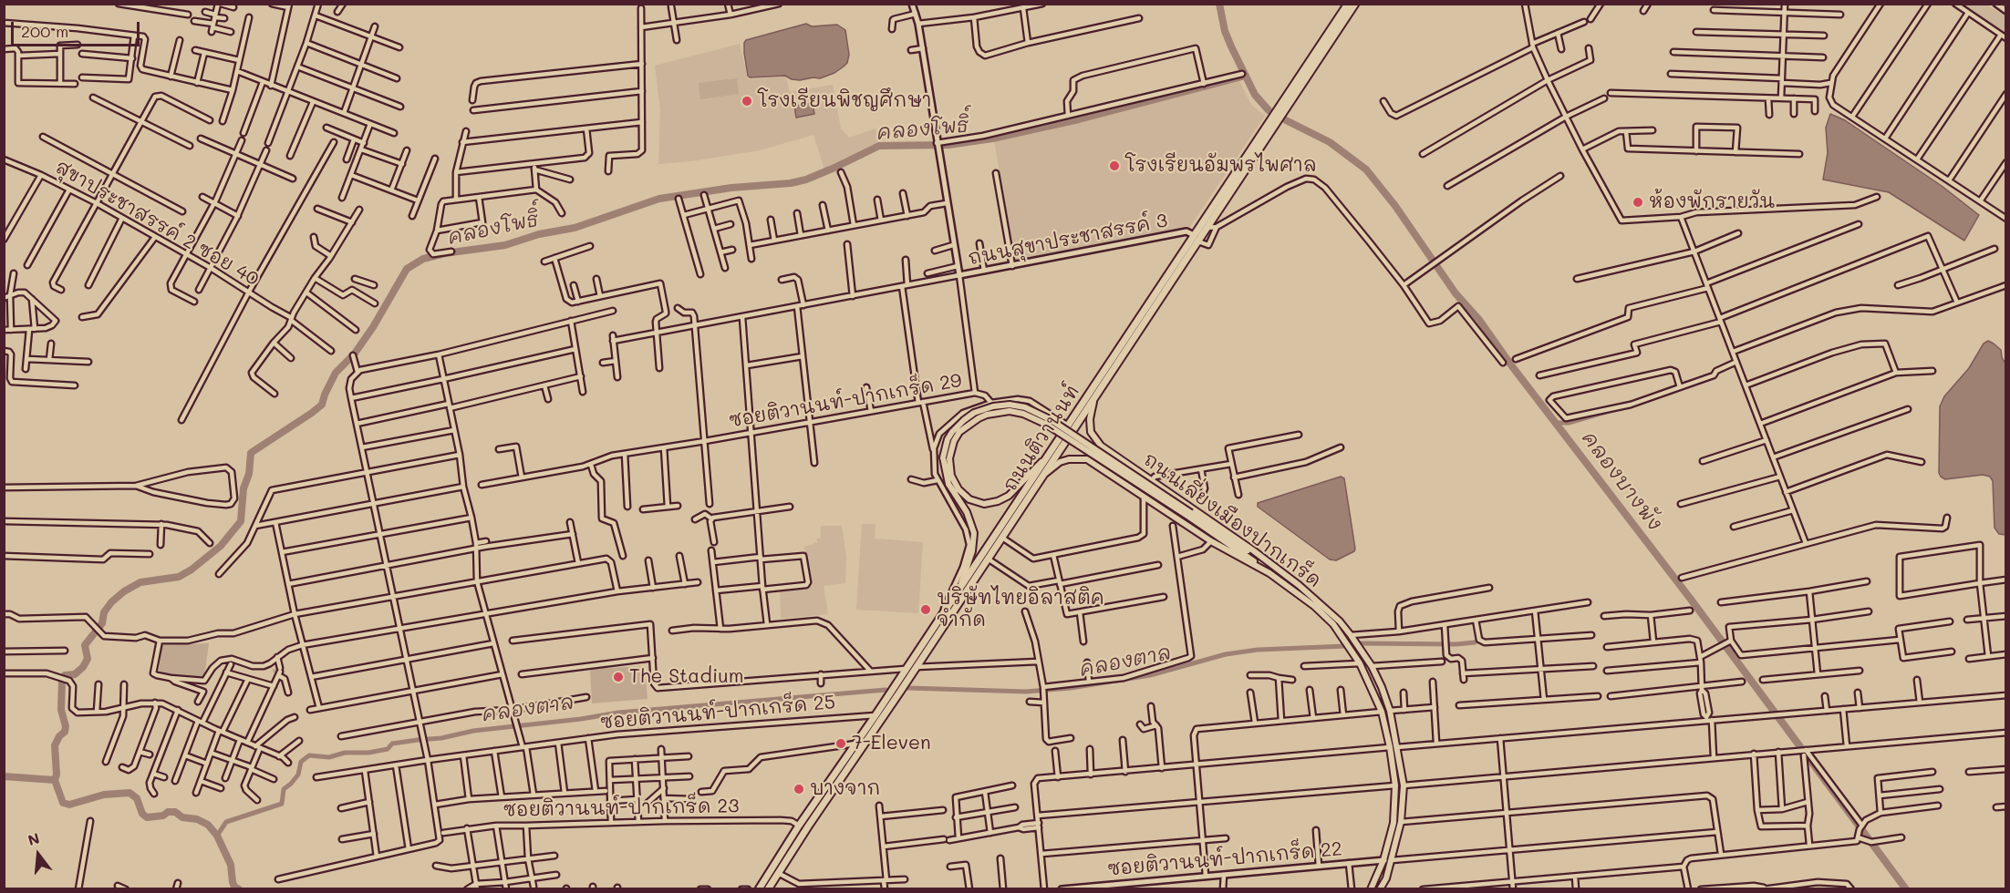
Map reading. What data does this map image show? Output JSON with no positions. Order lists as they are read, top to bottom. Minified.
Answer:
{"streets":{"main road":["ถนนติวานนท์","ถนนเลี่ยงเมืองปากเกร็ด"],"street":["สุขาประชาสรรค์ 2 ซอย 40","ถนนสุขาประชาสรรค์ 3","ซอยติวานนท์-ปากเกร็ด 29","ซอยติวานนท์-ปากเกร็ด 25","ซอยติวานนท์-ปากเกร็ด 23","ซอยติวานนท์-ปากเกร็ด 22"]},"crossings":[["ถนนสุขาประชาสรรค์ 3","ถนนติวานนท์"],["ถนนติวานนท์","ถนนเลี่ยงเมืองปากเกร็ด"],["ถนนติวานนท์","ซอยติวานนท์-ปากเกร็ด 25"],["ถนนติวานนท์","ซอยติวานนท์-ปากเกร็ด 23"],["ถนนเลี่ยงเมืองปากเกร็ด","ซอยติวานนท์-ปากเกร็ด 22"]],"water":["คลองโพธิ์","คลองบางพัง","คลองตาล"],"places":["โรงเรียนพิชญศึกษา","โรงเรียนอัมพรไพศาล","ห้องพักรายวัน","บริษัทไทยอิลาสติค จำกัด","The Stadium","7-Eleven","บางจาก"],"scale_bar":"200 m","north":"top"}
